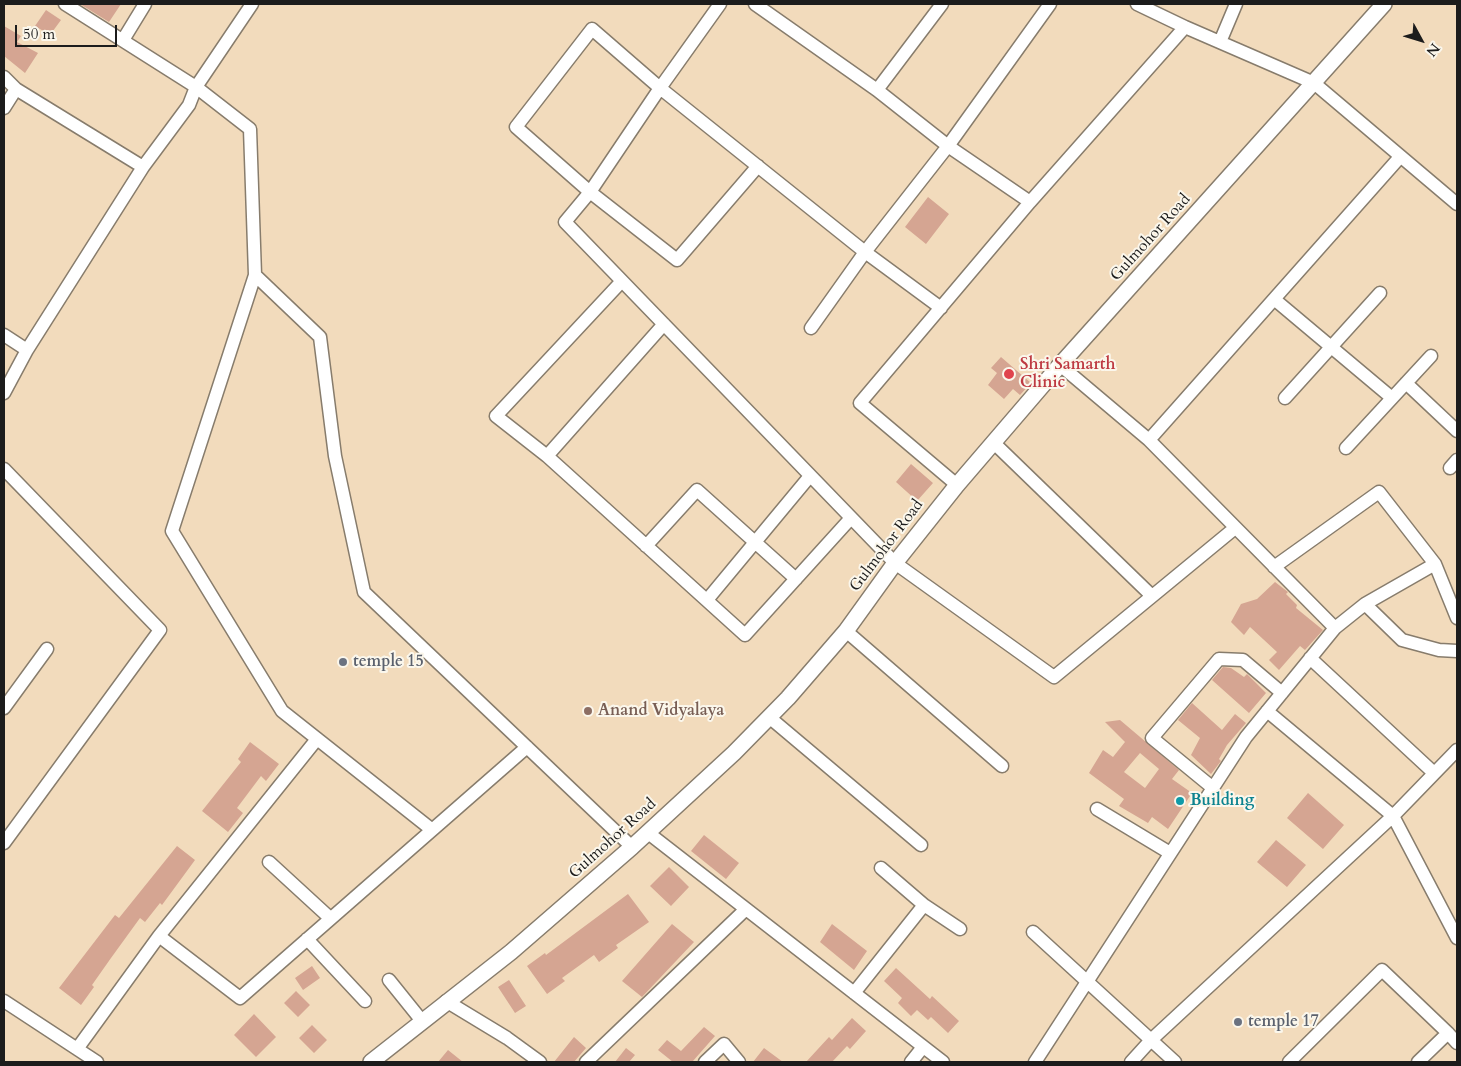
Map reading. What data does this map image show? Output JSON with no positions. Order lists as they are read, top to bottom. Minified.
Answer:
{"streets":{"street":["Gulmohor Road"]},"places":["Shri Samarth Clinic","temple 15","Anand Vidyalaya","Building","temple 17"],"scale_bar":"50 m","north":"bottom right"}
